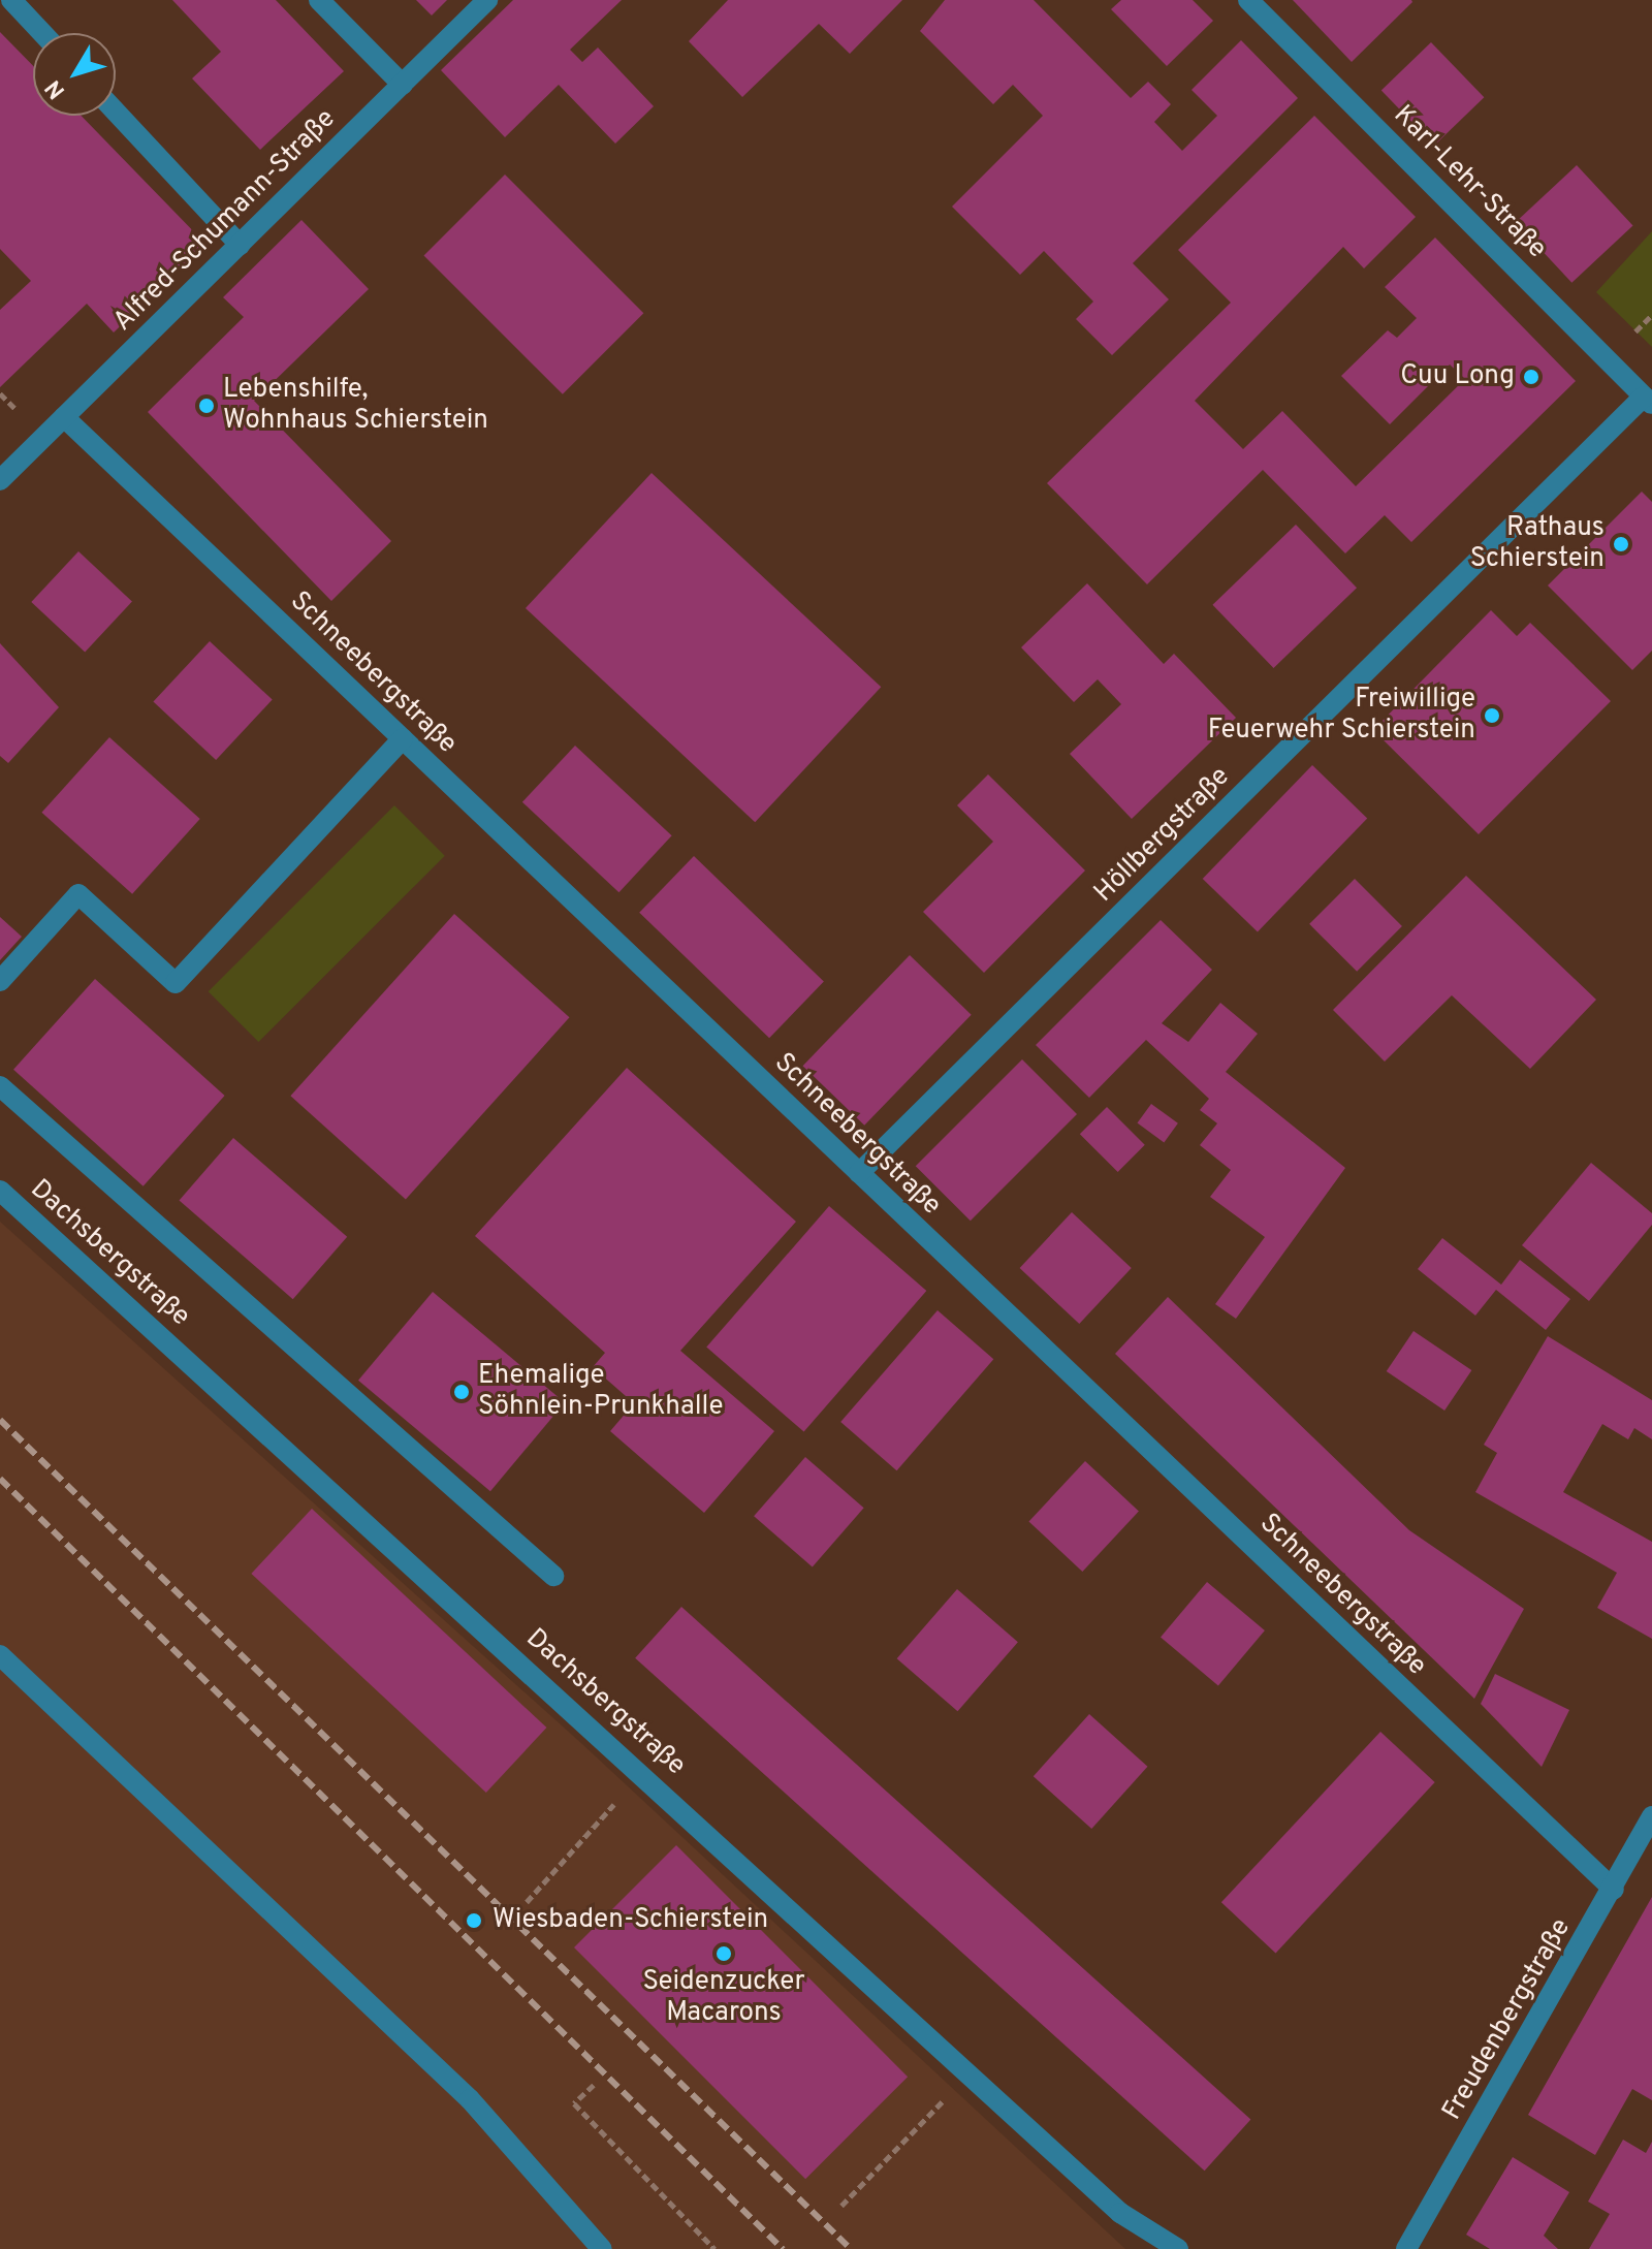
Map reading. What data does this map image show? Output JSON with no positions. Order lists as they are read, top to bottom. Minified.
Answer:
{"streets":{"street":["Karl-Lehr-Straße","Alfred-Schumann-Straße","Schneebergstraße","Höllbergstraße","Dachsbergstraße","Freudenbergstraße"]},"crossings":[["Karl-Lehr-Straße","Höllbergstraße"],["Alfred-Schumann-Straße","Schneebergstraße"],["Schneebergstraße","Höllbergstraße"],["Schneebergstraße","Freudenbergstraße"]],"places":["Cuu Long","Lebenshilfe, Wohnhaus Schierstein","Rathaus Schierstein","Freiwillige Feuerwehr Schierstein","Ehemalige Söhnlein-Prunkhalle","Wiesbaden-Schierstein","Seidenzucker Macarons"],"north":"bottom left"}
